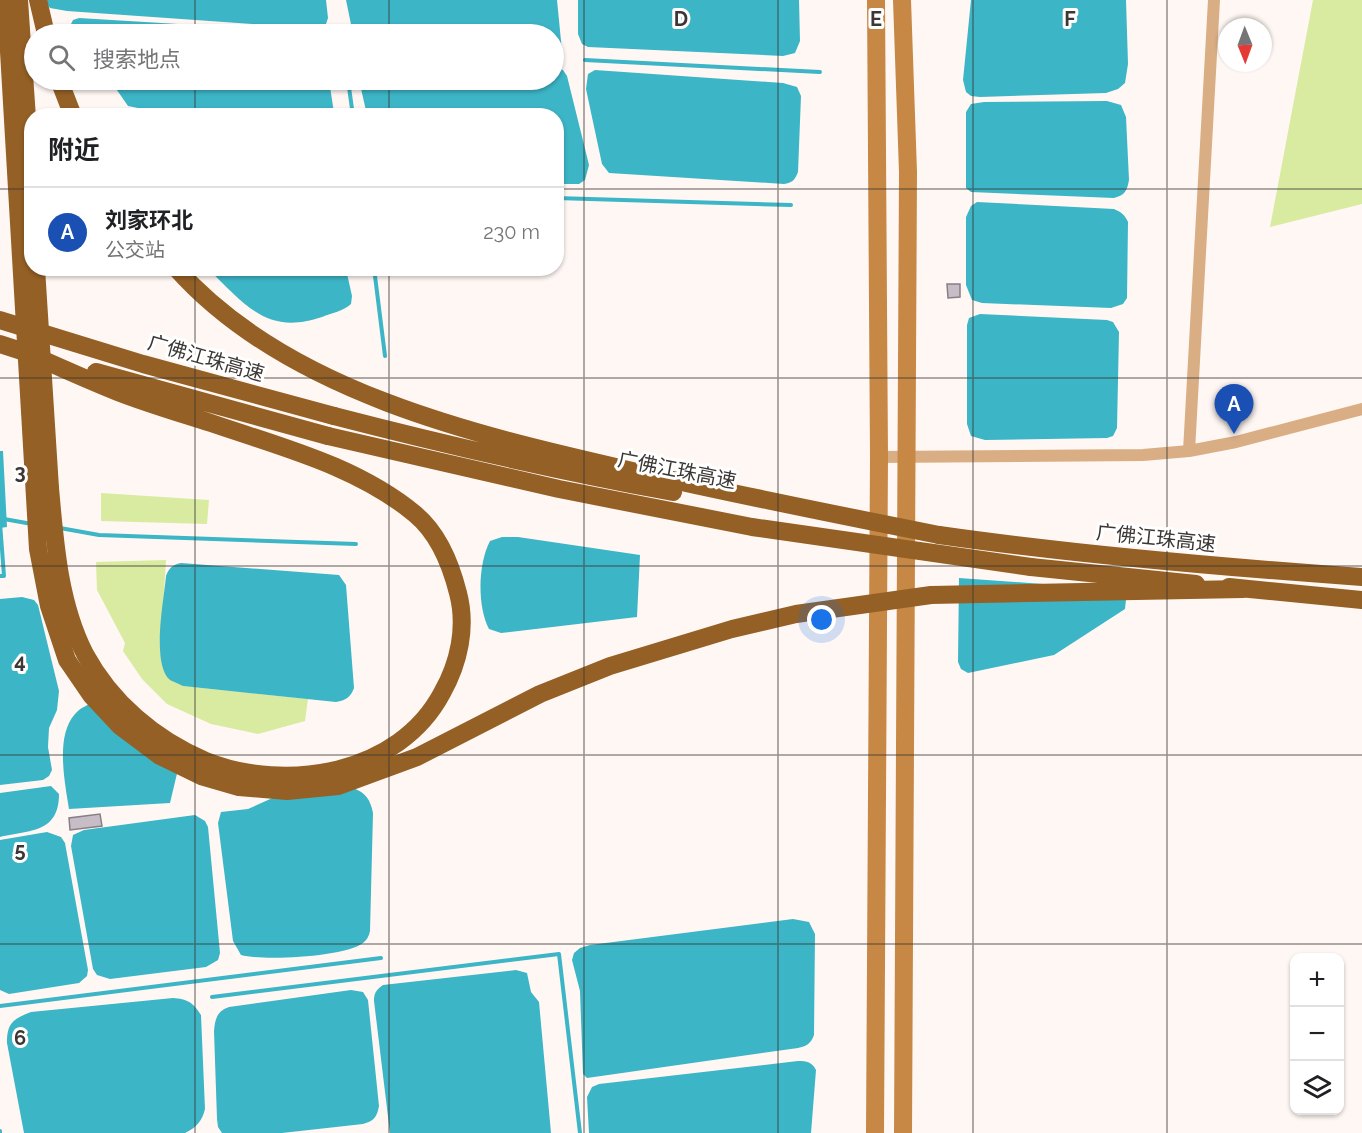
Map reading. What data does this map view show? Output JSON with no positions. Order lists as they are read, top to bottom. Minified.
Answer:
{"streets":{"highway":["广佛江珠高速"]},"north":"bottom","page":{"search":"搜索地点","heading":"附近","list":[{"mark":"A","name":"刘家环北","note":"公交站","value":"230 m"}],"pins":"A","map_buttons":["+","−"]},"grid":{"columns":["D","E","F"],"rows":["3","4","5","6"]}}
